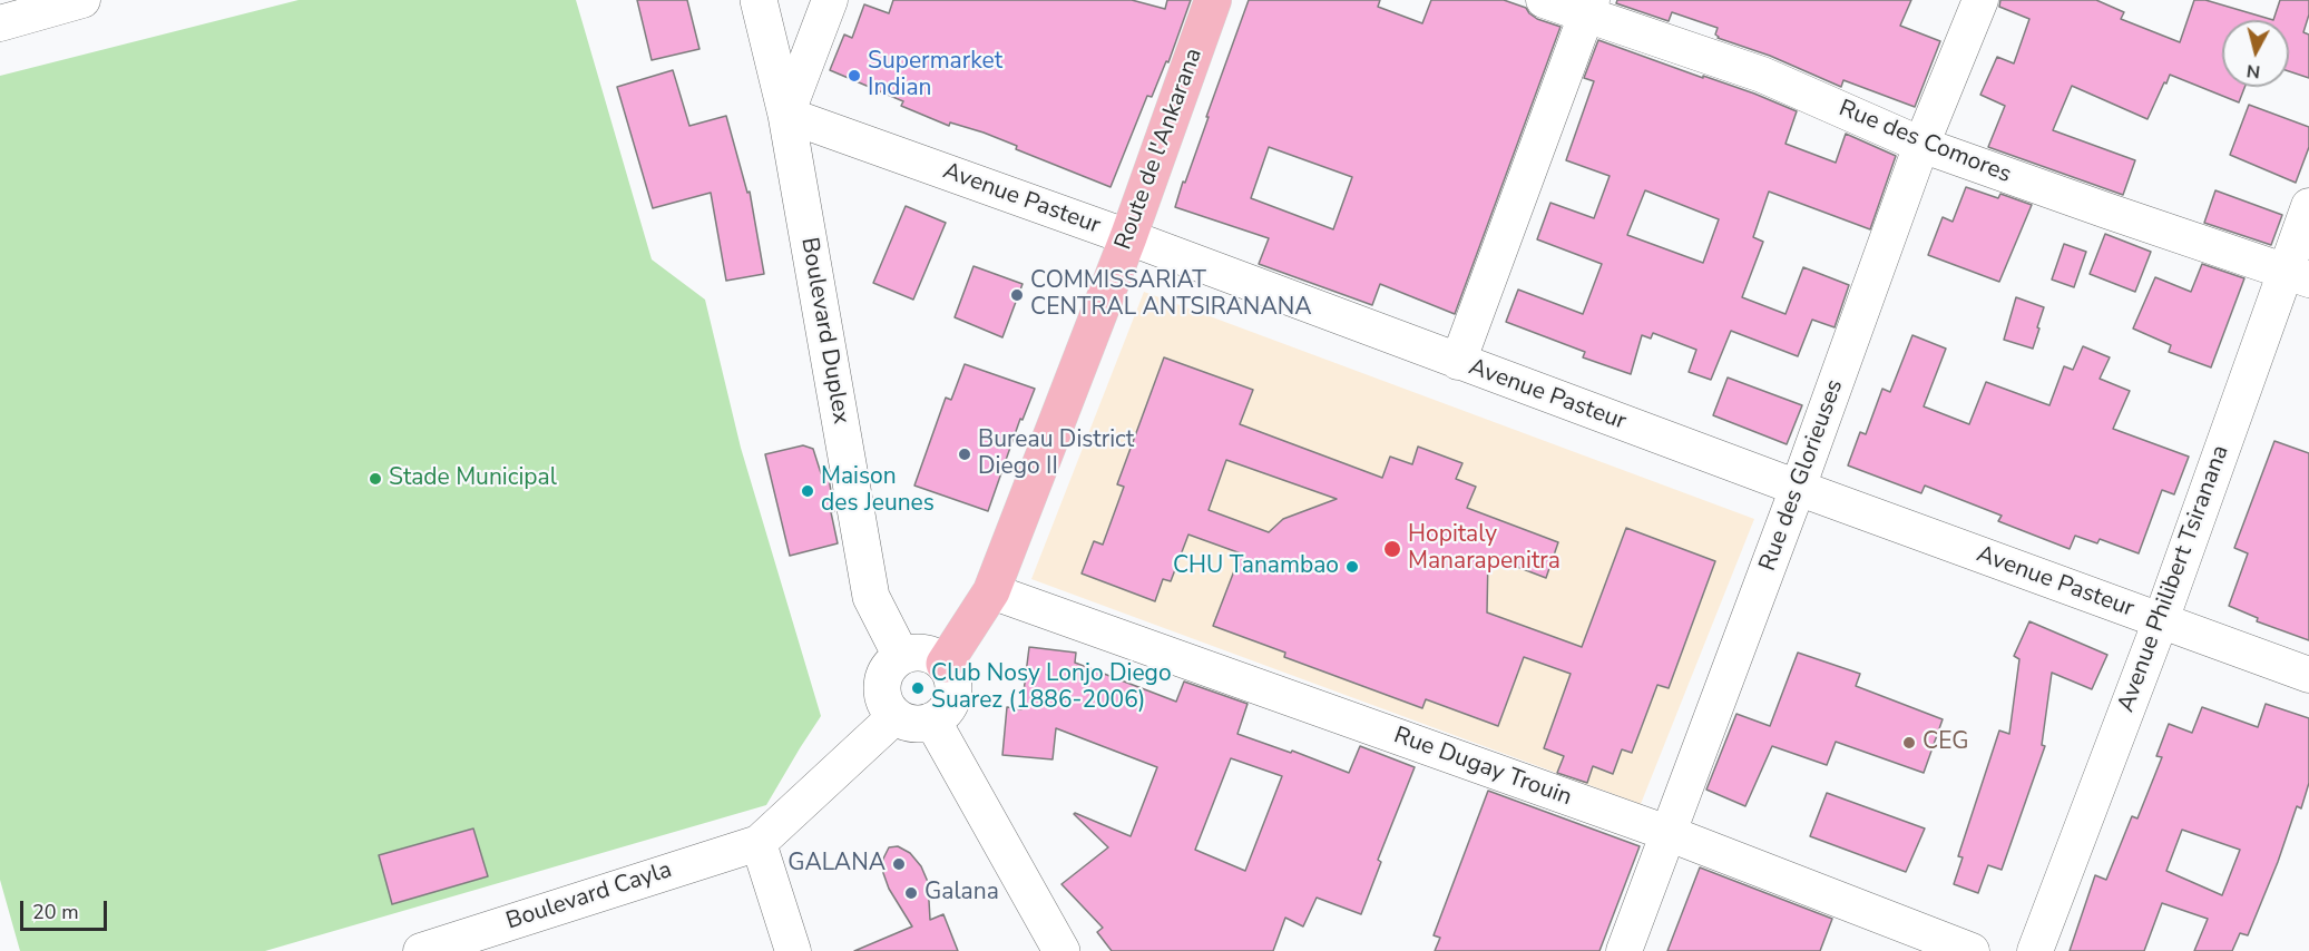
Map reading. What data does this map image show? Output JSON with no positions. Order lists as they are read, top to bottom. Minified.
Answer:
{"streets":{"main road":["Route de l'Ankarana","Boulevard Duplex"],"street":["Rue des Comores","Avenue Pasteur","Rue des Glorieuses","Avenue Philibert Tsiranana","Rue Dugay Trouin","Boulevard Cayla"]},"crossings":[["Rue des Comores","Rue des Glorieuses"],["Rue des Comores","Avenue Philibert Tsiranana"],["Route de l'Ankarana","Avenue Pasteur"],["Route de l'Ankarana","Boulevard Duplex"],["Route de l'Ankarana","Rue Dugay Trouin"],["Avenue Pasteur","Boulevard Duplex"],["Avenue Pasteur","Rue des Glorieuses"],["Avenue Pasteur","Avenue Philibert Tsiranana"],["Rue des Glorieuses","Rue Dugay Trouin"]],"places":["Supermarket Indian","COMMISSARIAT CENTRAL ANTSIRANANA","Bureau District Diego II","Stade Municipal","Maison des Jeunes","Hopitaly Manarapenitra","CHU Tanambao","Club Nosy Lonjo Diego Suarez (1886-2006)","CEG","GALANA","Galana"],"scale_bar":"20 m","north":"bottom"}
